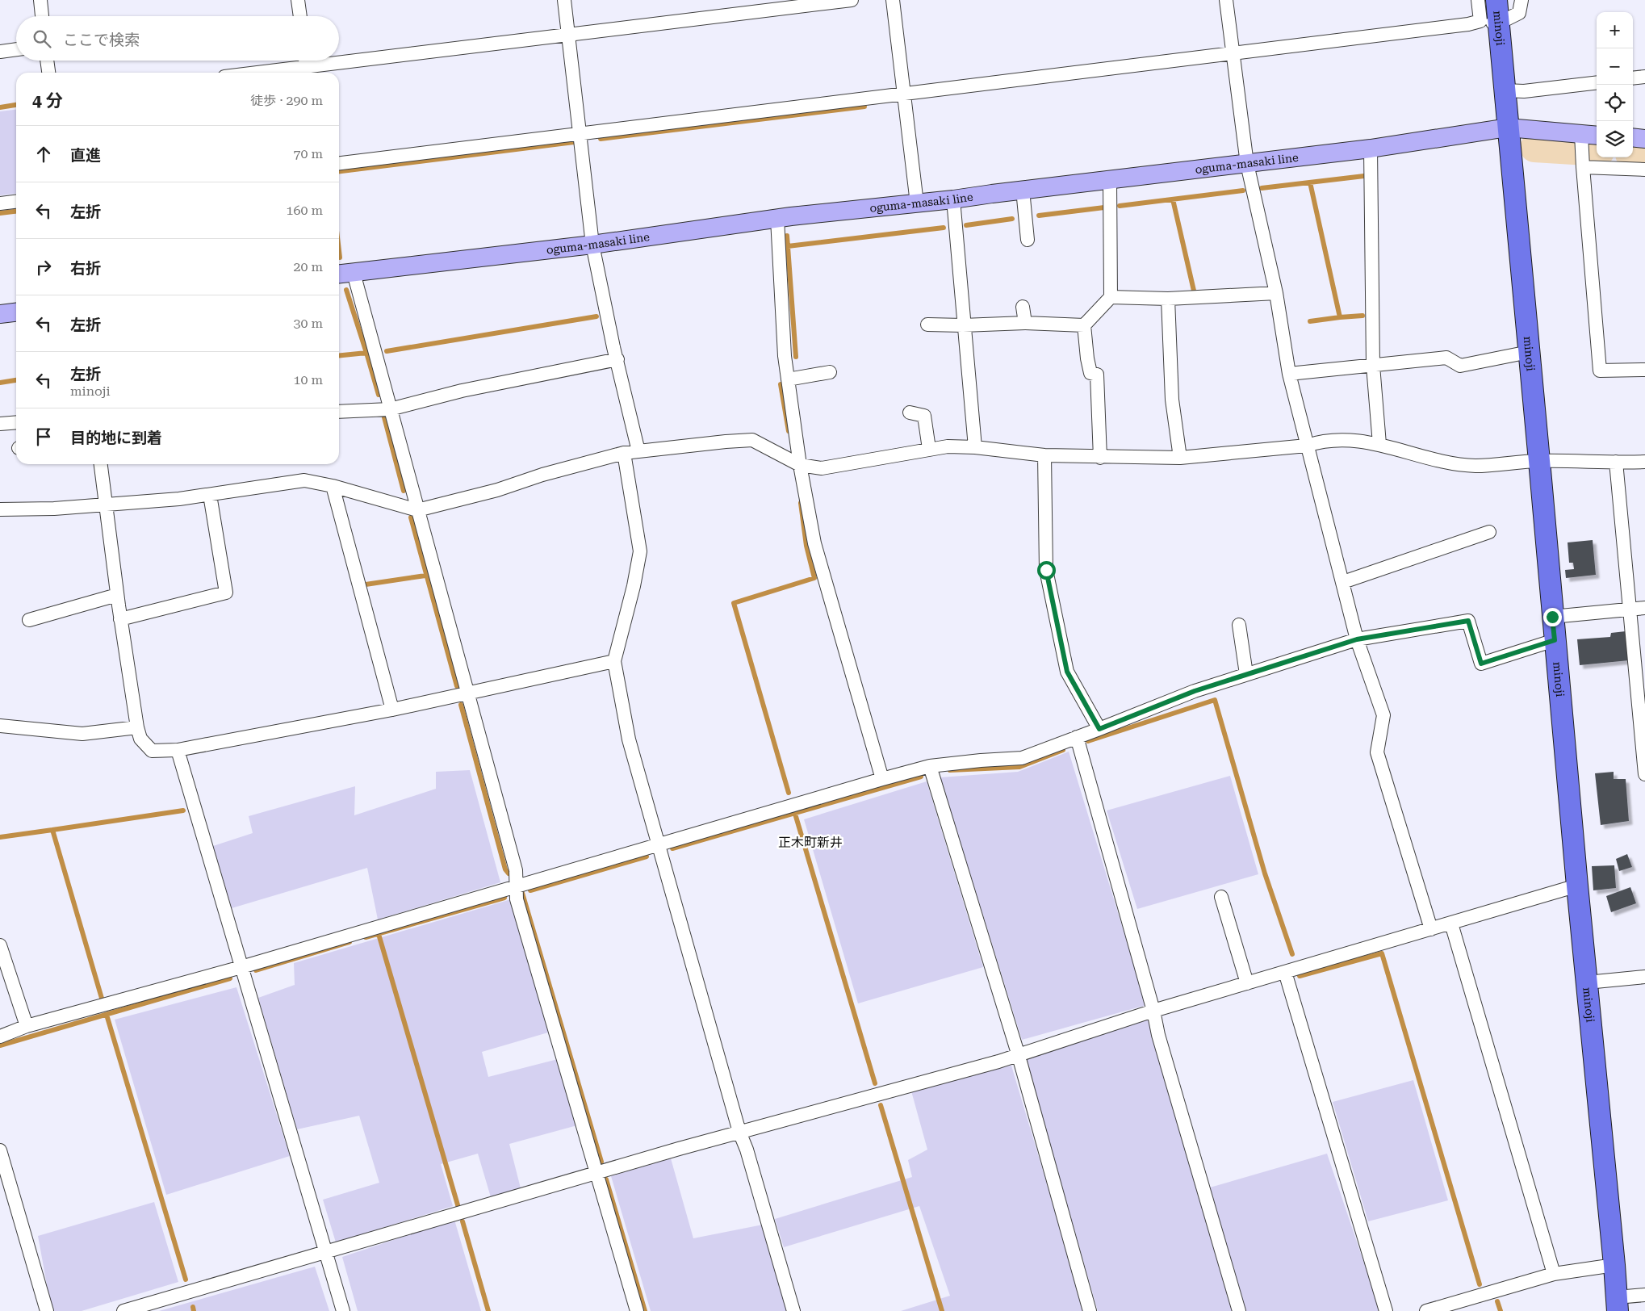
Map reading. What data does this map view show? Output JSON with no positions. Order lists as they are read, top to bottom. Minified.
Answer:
{"streets":{"main road":["minoji","oguma-masaki line"]},"crossings":[["minoji","oguma-masaki line"]],"districts":["正木町新井"],"page":{"map_buttons":["+","−"],"search":"ここで検索","heading":["4 分","徒歩 · 290 m"],"list":[["直進","70 m"],["左折","160 m"],["右折","20 m"],["左折","30 m"],["左折","minoji","10 m"],"目的地に到着"]}}
